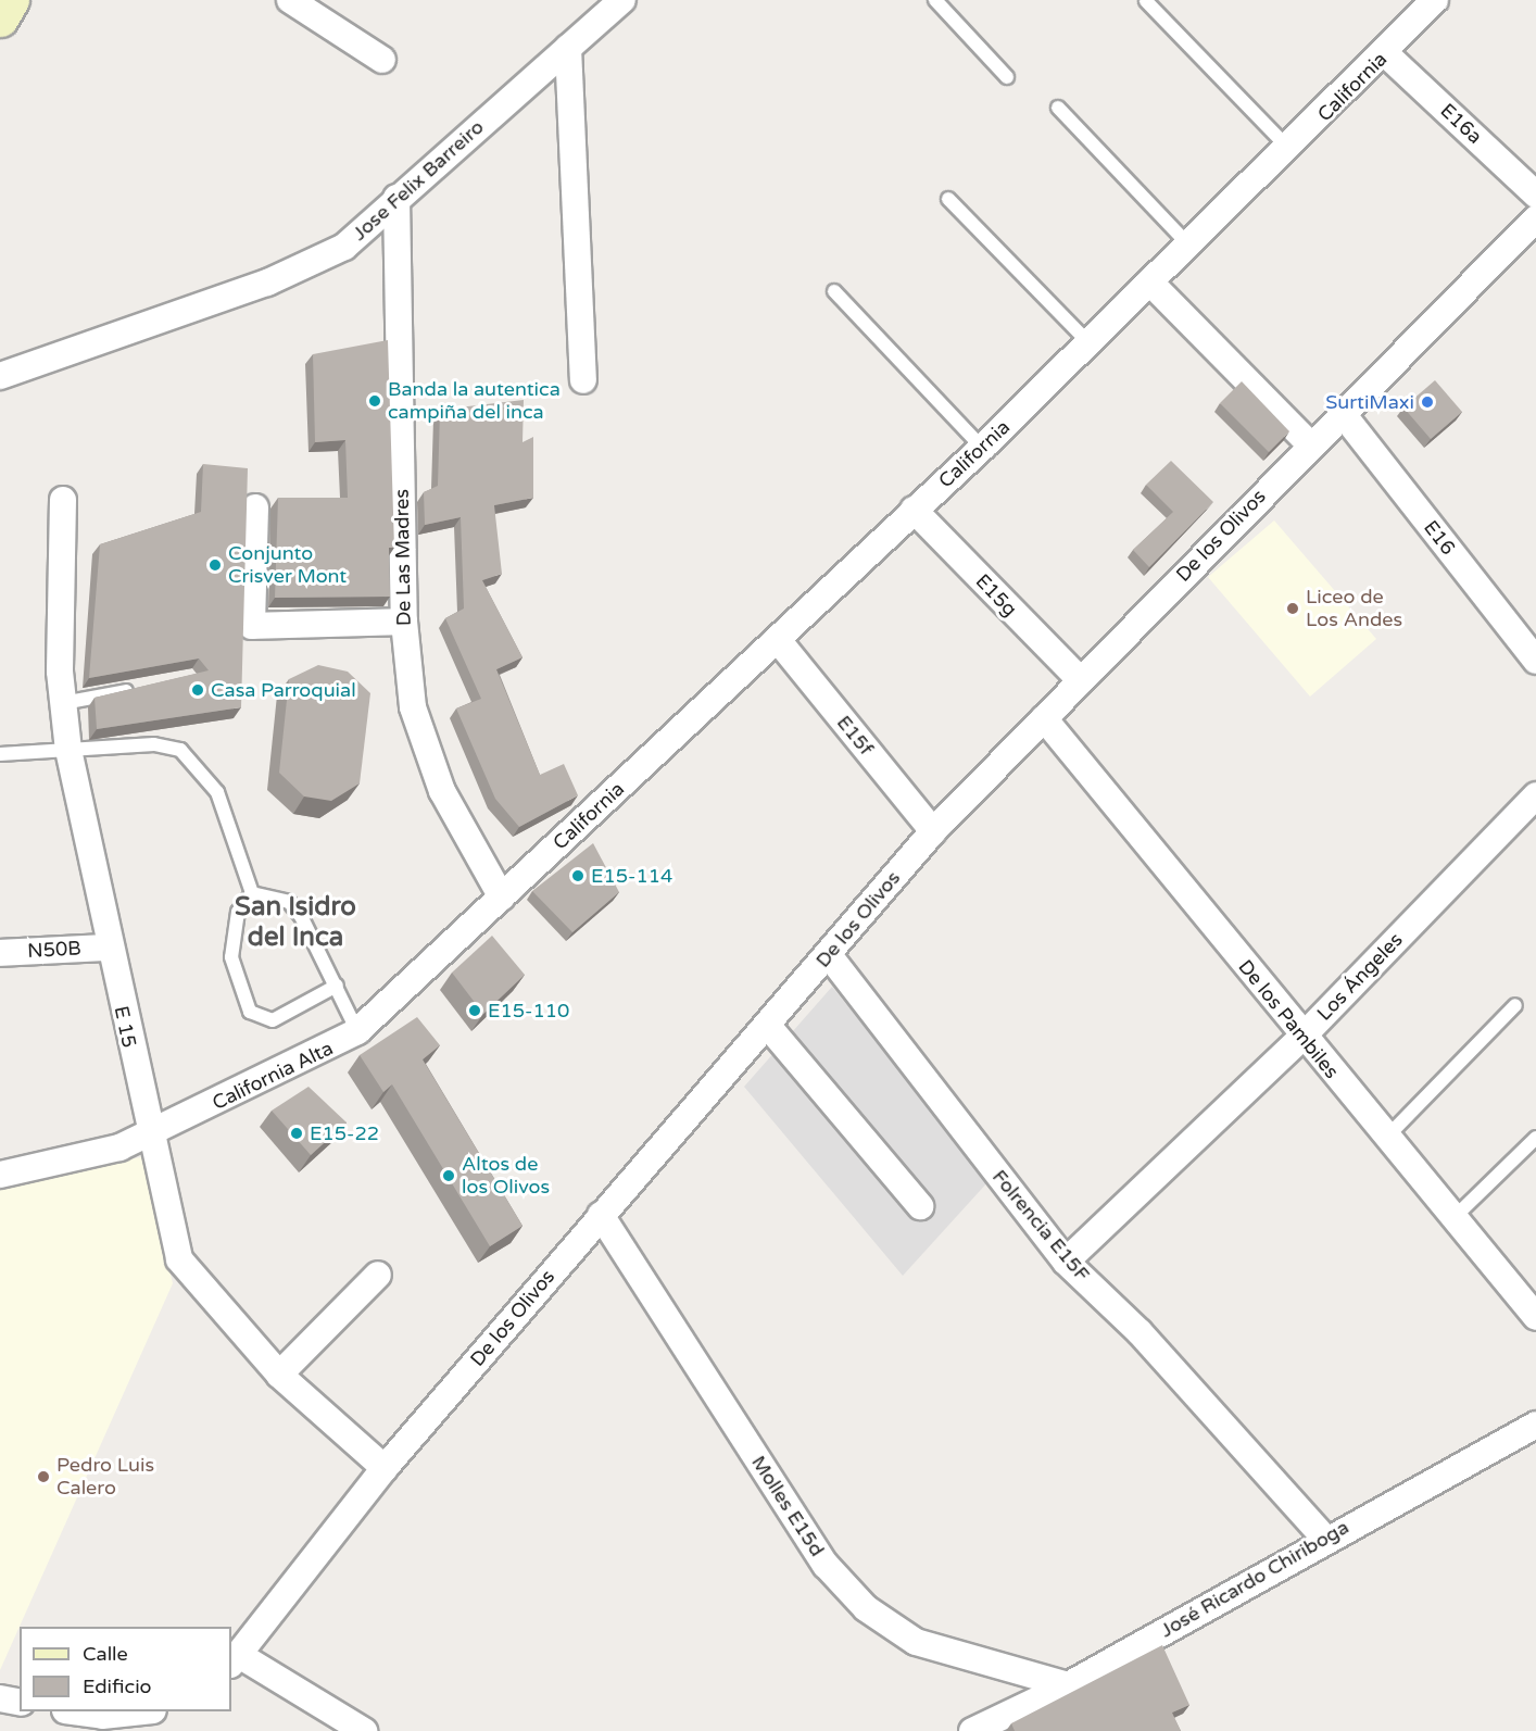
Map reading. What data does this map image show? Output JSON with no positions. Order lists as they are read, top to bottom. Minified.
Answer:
{"streets":{"street":["California","E16a","Jose Felix Barreiro","De los Olivos","E16","De Las Madres","E15g","E15f","N50B","Los Ángeles","De los Pambiles","E 15","California Alta","Folrencia E15F","Molles E15d","José Ricardo Chiriboga"]},"crossings":[["California","E16a"],["California","De Las Madres"],["California","E15g"],["California","E15f"],["California","California Alta"],["Jose Felix Barreiro","De Las Madres"],["De los Olivos","E16"],["De los Olivos","E15g"],["De los Olivos","E15f"],["De los Olivos","De los Pambiles"],["De los Olivos","E 15"],["De los Olivos","Folrencia E15F"],["De los Olivos","Molles E15d"],["De Las Madres","California Alta"],["N50B","E 15"],["Los Ángeles","De los Pambiles"],["Los Ángeles","Folrencia E15F"],["E 15","California Alta"],["Folrencia E15F","José Ricardo Chiriboga"],["Molles E15d","José Ricardo Chiriboga"]],"districts":["San Isidro del Inca"],"places":["Banda la autentica campiña del inca","SurtiMaxi","Conjunto Crisver Mont","Liceo de Los Andes","Casa Parroquial","E15-114","E15-110","E15-22","Altos de los Olivos","Pedro Luis Calero"],"legend":["Calle","Edificio"]}
